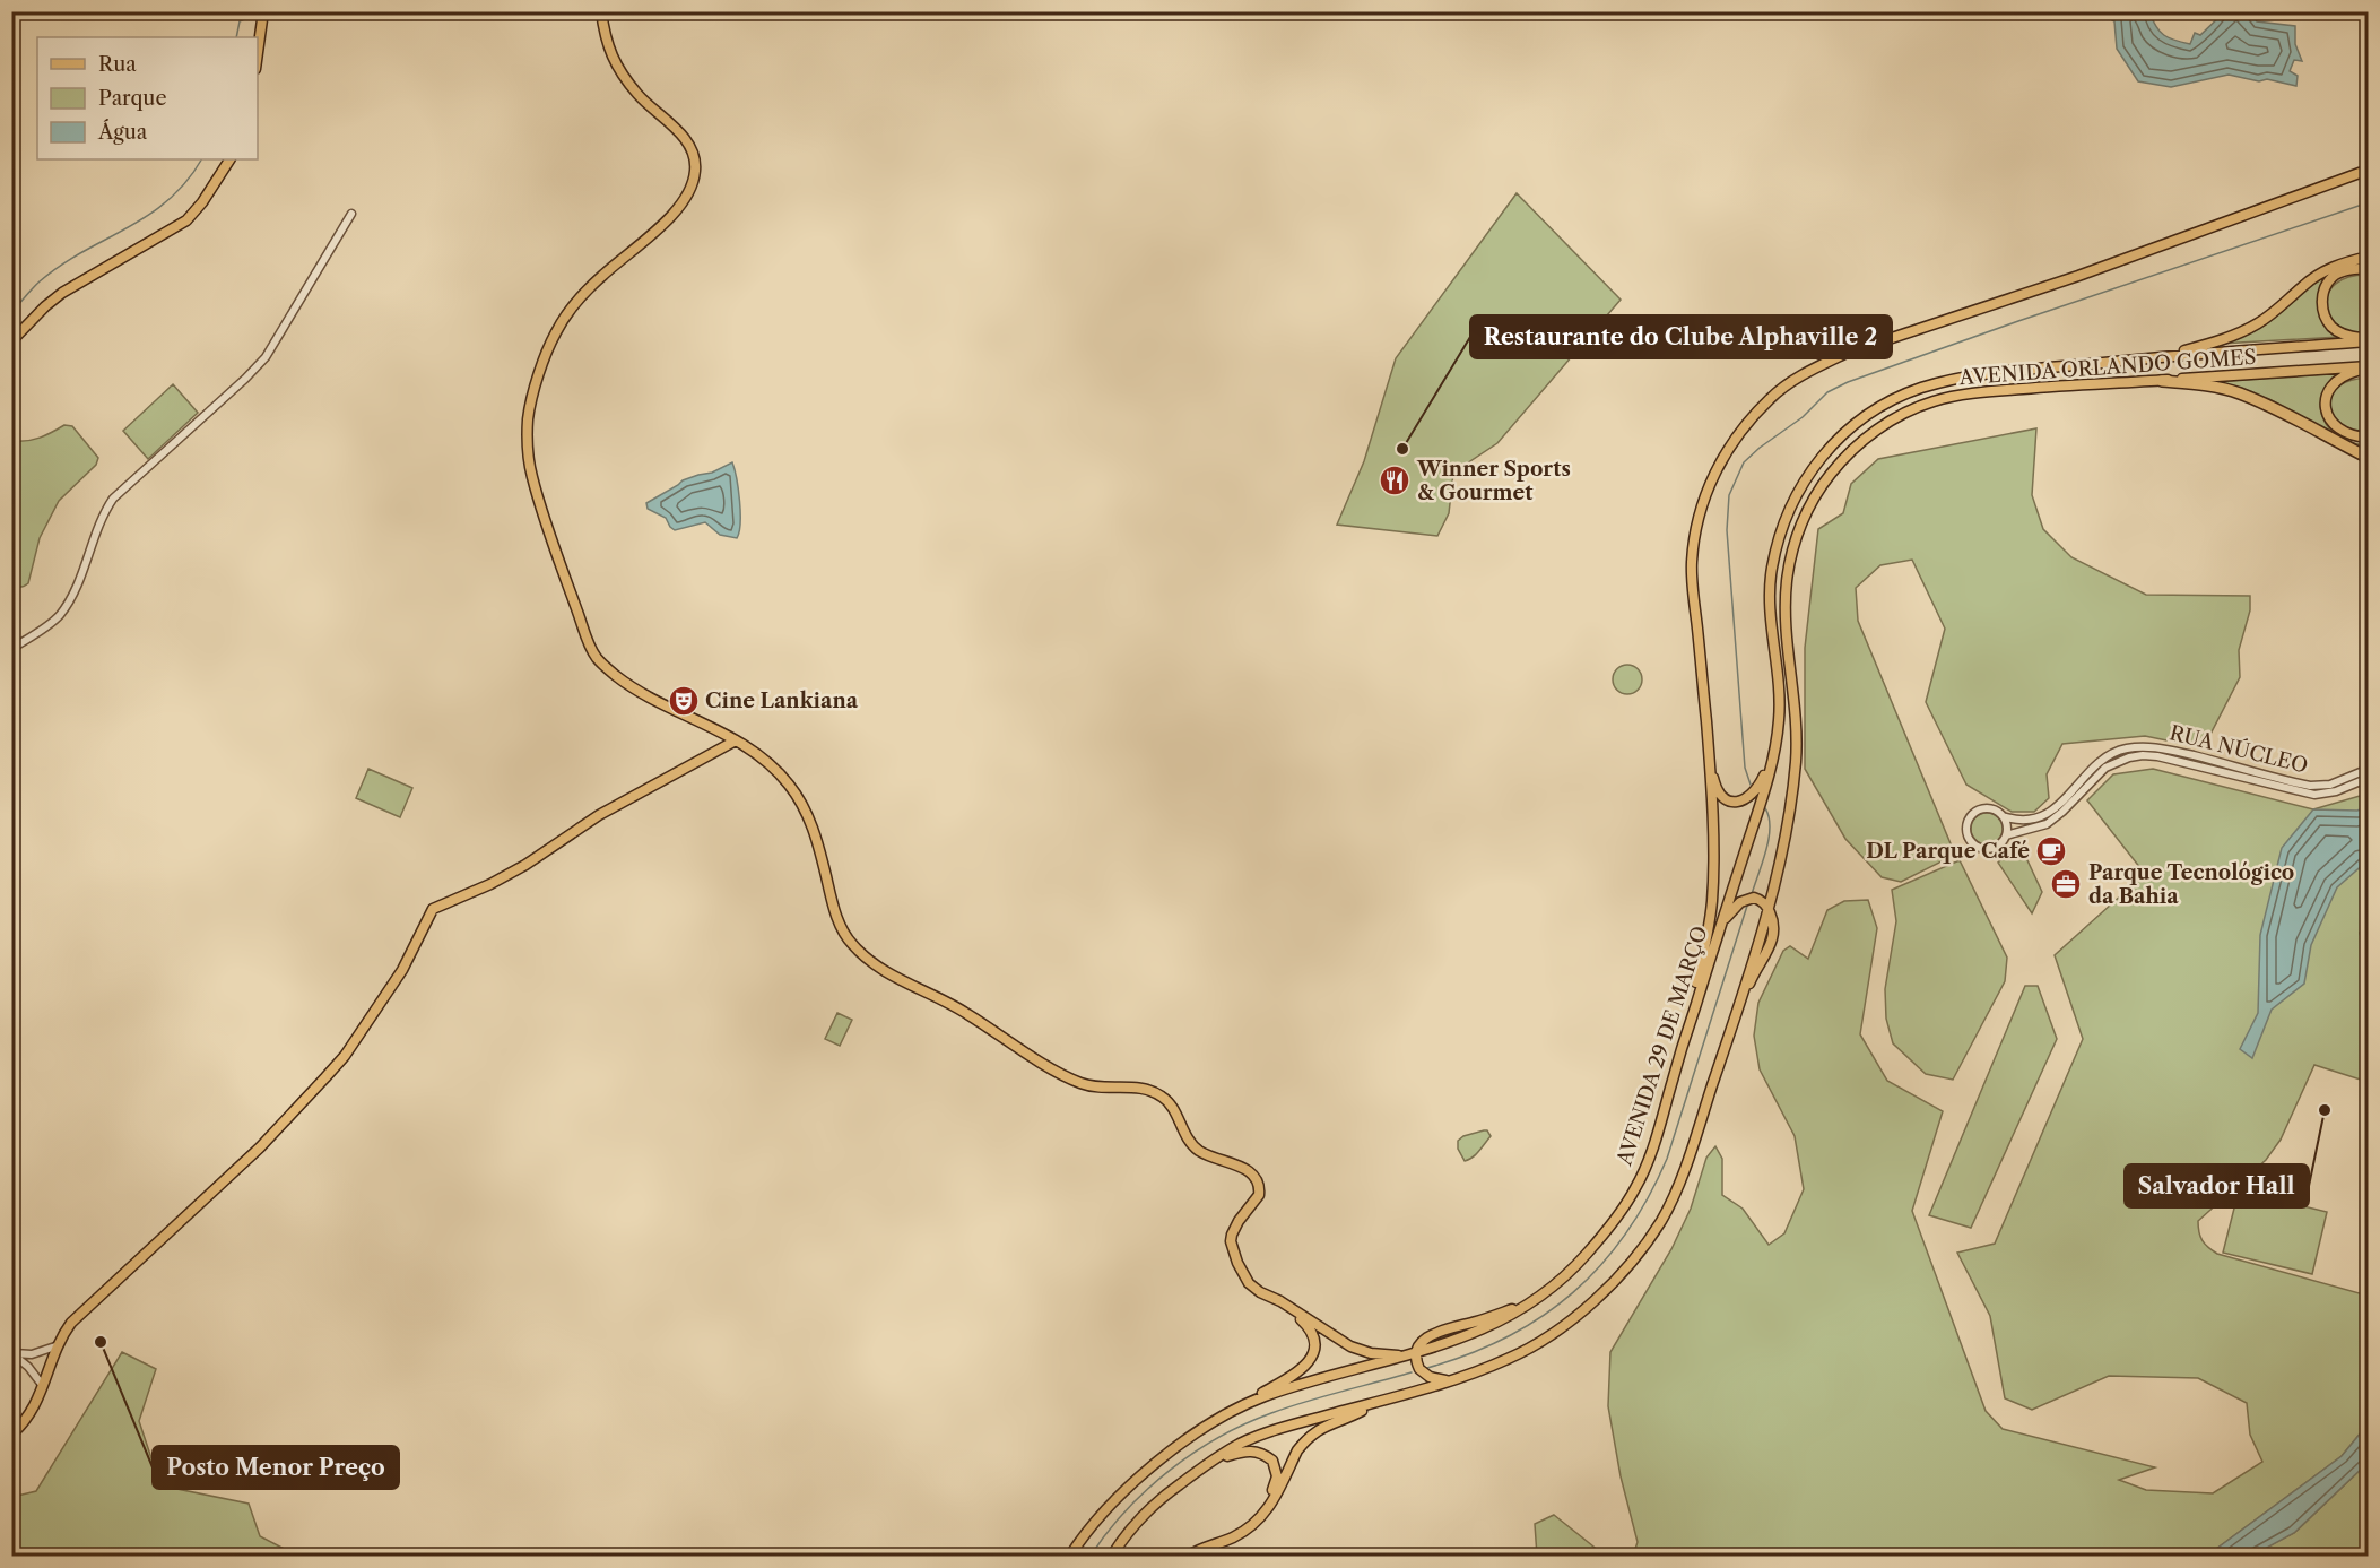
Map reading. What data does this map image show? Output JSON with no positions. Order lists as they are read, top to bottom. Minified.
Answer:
{"streets":{"main road":["AVENIDA ORLANDO GOMES","AVENIDA 29 DE MARÇO"],"street":["RUA NÚCLEO"]},"crossings":[["AVENIDA ORLANDO GOMES","AVENIDA 29 DE MARÇO"]],"places":{"other":["Restaurante do Clube Alphaville 2","Salvador Hall","Posto Menor Preço"],"restaurant":["Winner Sports & Gourmet"],"theatre":["Cine Lankiana"],"cafe":["DL Parque Café"],"office":["Parque Tecnológico da Bahia"]},"legend":["Rua","Parque","Água"]}
